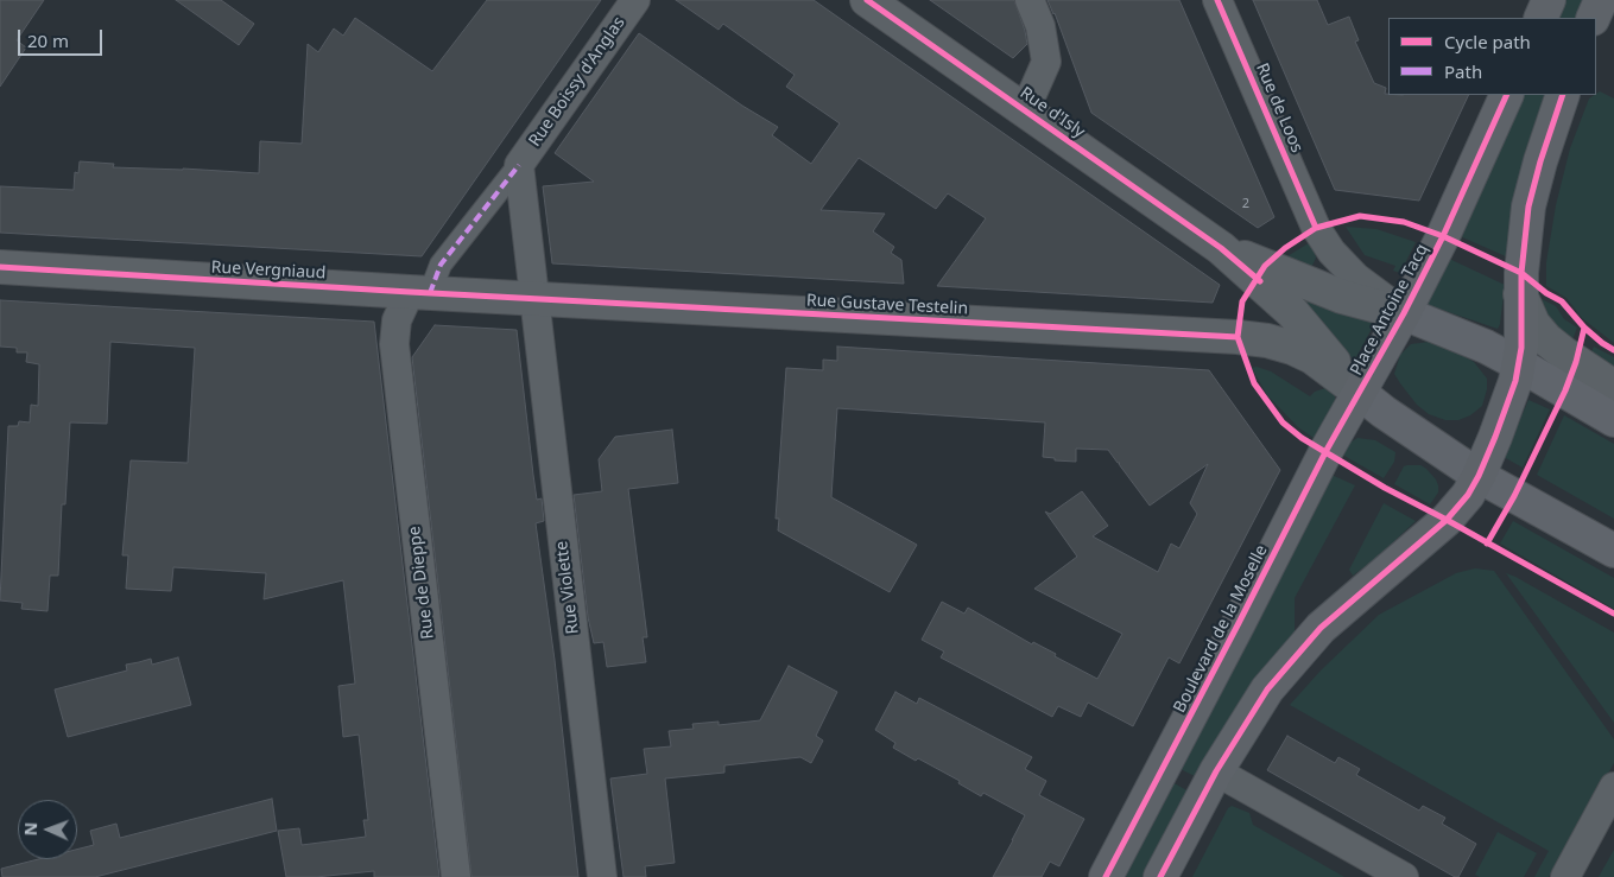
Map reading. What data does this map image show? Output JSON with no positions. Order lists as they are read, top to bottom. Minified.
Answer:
{"streets":{"main road":["Place Antoine Tacq","Boulevard de la Moselle"],"street":["Rue Boissy d'Anglas","Rue de Loos","Rue d'Isly","Rue Vergniaud","Rue Gustave Testelin","Rue de Dieppe","Rue Violette"]},"crossings":[["Rue Boissy d'Anglas","Rue Vergniaud"],["Rue Boissy d'Anglas","Rue Gustave Testelin"],["Rue Boissy d'Anglas","Rue de Dieppe"],["Rue Boissy d'Anglas","Rue Violette"],["Rue de Loos","Place Antoine Tacq"],["Rue d'Isly","Place Antoine Tacq"],["Rue Vergniaud","Rue Gustave Testelin"],["Rue Vergniaud","Rue de Dieppe"],["Rue Vergniaud","Rue Violette"],["Rue Gustave Testelin","Place Antoine Tacq"],["Rue Gustave Testelin","Rue Violette"],["Place Antoine Tacq","Boulevard de la Moselle"]],"house_numbers":["2"],"legend":["Cycle path","Path"],"scale_bar":"20 m","north":"left"}
